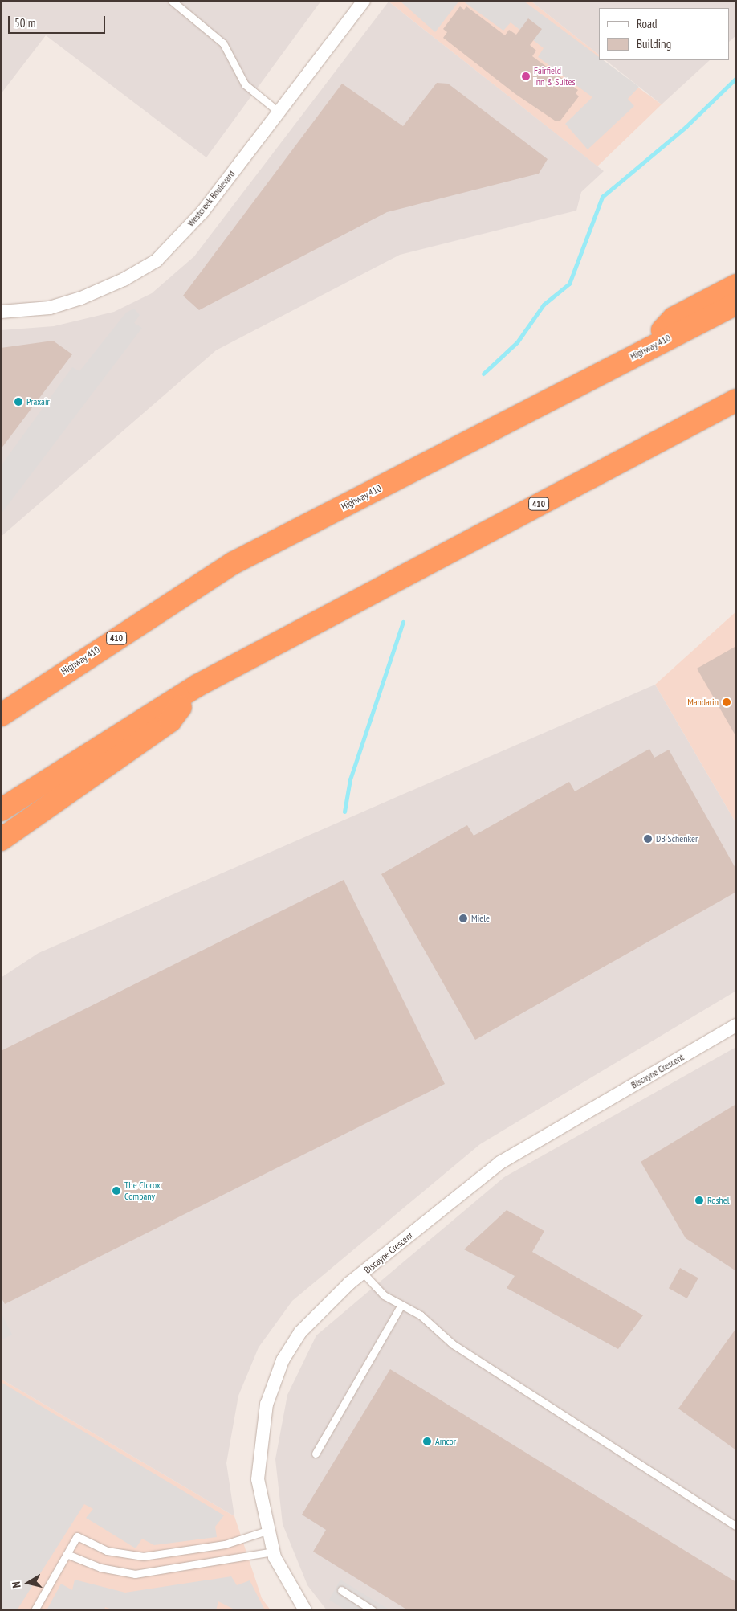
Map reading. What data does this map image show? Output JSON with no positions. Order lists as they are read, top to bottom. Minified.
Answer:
{"streets":{"highway":["Highway 410","410"],"street":["Westcreek Boulevard","Biscayne Crescent"]},"places":["Fairfield Inn & Suites","Praxair","Mandarin","DB Schenker","Miele","The Clorox Company","Roshel","Amcor"],"legend":["Road","Building"],"scale_bar":"50 m","north":"left"}
